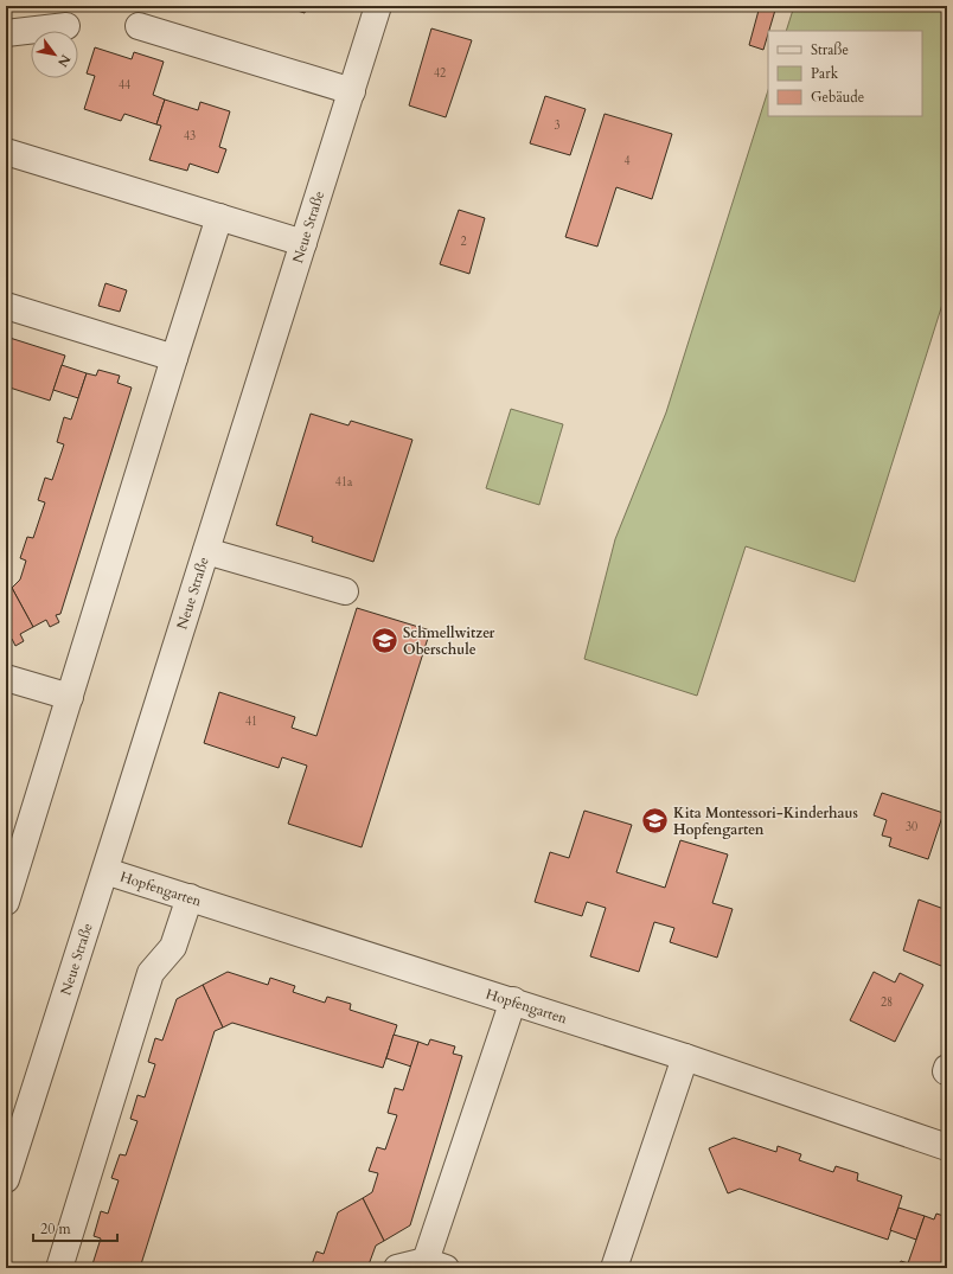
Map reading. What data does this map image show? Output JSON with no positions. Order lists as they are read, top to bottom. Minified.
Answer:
{"streets":{"street":["Neue Straße","Hopfengarten"]},"crossings":[["Neue Straße","Hopfengarten"]],"places":{"school or university":["Schmellwitzer Oberschule","Kita Montessori-Kinderhaus Hopfengarten"]},"house_numbers":["42","44","3","43","4","2","41a","41","30","28"],"legend":["Straße","Park","Gebäude"],"scale_bar":"20 m","north":"bottom right"}
